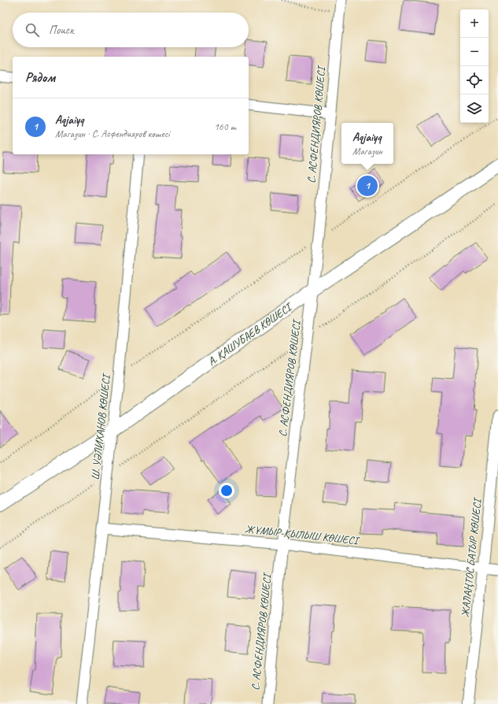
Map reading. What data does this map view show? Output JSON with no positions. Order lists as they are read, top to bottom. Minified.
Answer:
{"streets":{"street":["С. АСФЕНДИЯРОВ КӨШЕСІ","А. ҚАШУБАЕВ КӨШЕСІ","Ш. УӘЛИХАНОВ КӨШЕСІ","ЖҰМЫР-ҚЫЛЫШ КӨШЕСІ","ЖАЛАҢТОС БАТЫР КӨШЕСІ"]},"crossings":[["С. АСФЕНДИЯРОВ КӨШЕСІ","А. ҚАШУБАЕВ КӨШЕСІ"],["С. АСФЕНДИЯРОВ КӨШЕСІ","ЖҰМЫР-ҚЫЛЫШ КӨШЕСІ"],["А. ҚАШУБАЕВ КӨШЕСІ","Ш. УӘЛИХАНОВ КӨШЕСІ"],["Ш. УӘЛИХАНОВ КӨШЕСІ","ЖҰМЫР-ҚЫЛЫШ КӨШЕСІ"],["ЖҰМЫР-ҚЫЛЫШ КӨШЕСІ","ЖАЛАҢТОС БАТЫР КӨШЕСІ"]],"page":{"map_buttons":["+","−"],"search":"Поиск","heading":"Рядом","list":[{"mark":"1","name":"Aqjaiyq","note":"Магазин · С. Асфендияров көшесі","value":"160 m"}],"popup":["Aqjaiyq","Магазин"],"pins":"1"}}
